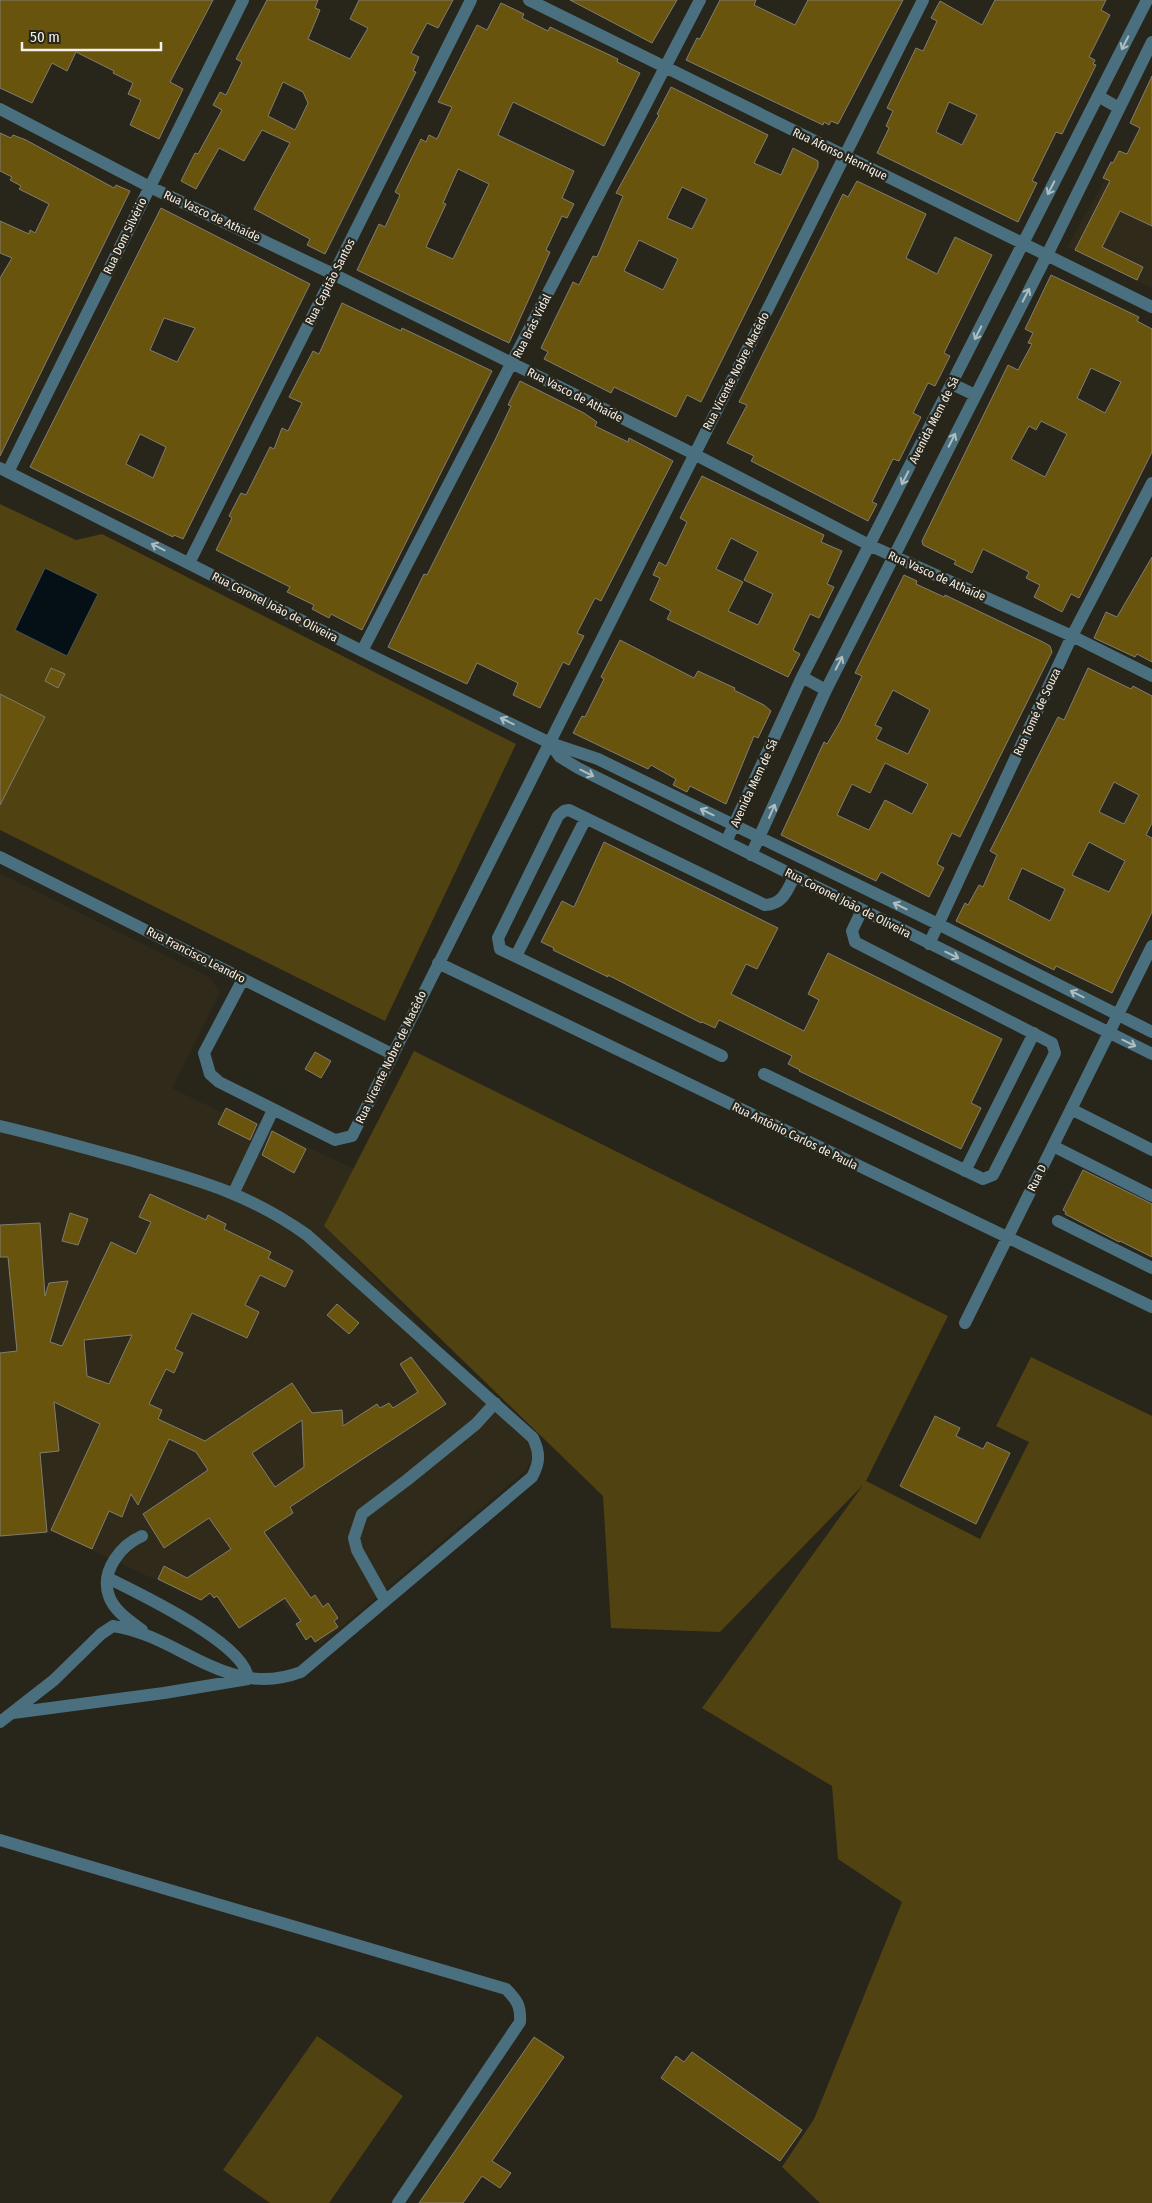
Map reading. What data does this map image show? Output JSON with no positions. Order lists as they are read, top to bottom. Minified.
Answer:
{"streets":{"street":["Rua Afonso Henrique","Rua Vasco de Athaíde","Rua Dom Silvério","Rua Capitão Santos","Rua Brás Vidal","Rua Vicente Nobre Macêdo","Avenida Mem de Sá","Rua Coronel João de Oliveira","Rua Tomé de Souza","Rua Francisco Leandro","Rua Vicente Nobre de Macêdo","Rua Antônio Carlos de Paula","Rua D"]},"crossings":[["Rua Afonso Henrique","Rua Brás Vidal"],["Rua Afonso Henrique","Rua Vicente Nobre Macêdo"],["Rua Afonso Henrique","Avenida Mem de Sá"],["Rua Vasco de Athaíde","Rua Dom Silvério"],["Rua Vasco de Athaíde","Rua Capitão Santos"],["Rua Vasco de Athaíde","Rua Brás Vidal"],["Rua Vasco de Athaíde","Rua Vicente Nobre Macêdo"],["Rua Vasco de Athaíde","Avenida Mem de Sá"],["Rua Vasco de Athaíde","Rua Tomé de Souza"],["Rua Dom Silvério","Rua Coronel João de Oliveira"],["Rua Capitão Santos","Rua Coronel João de Oliveira"],["Rua Brás Vidal","Rua Coronel João de Oliveira"],["Rua Vicente Nobre Macêdo","Rua Coronel João de Oliveira"],["Rua Vicente Nobre Macêdo","Rua Vicente Nobre de Macêdo"],["Avenida Mem de Sá","Rua Coronel João de Oliveira"],["Rua Coronel João de Oliveira","Rua Tomé de Souza"],["Rua Coronel João de Oliveira","Rua Vicente Nobre de Macêdo"],["Rua Coronel João de Oliveira","Rua D"],["Rua Francisco Leandro","Rua Vicente Nobre de Macêdo"],["Rua Vicente Nobre de Macêdo","Rua Antônio Carlos de Paula"],["Rua Antônio Carlos de Paula","Rua D"]],"scale_bar":"50 m"}
